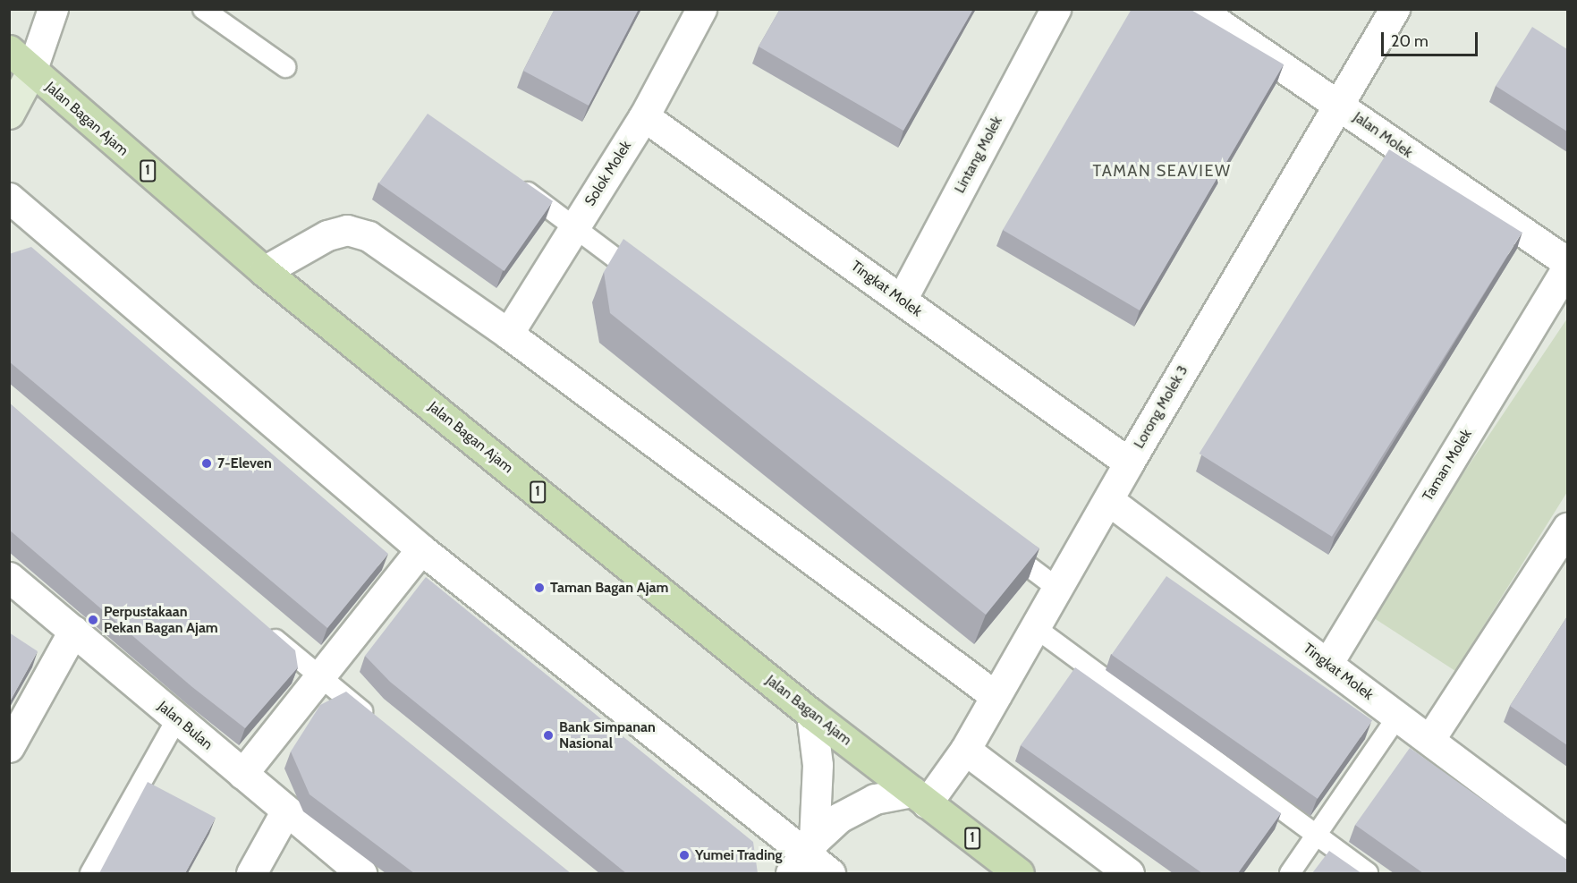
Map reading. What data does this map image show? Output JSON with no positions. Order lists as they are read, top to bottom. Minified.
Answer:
{"streets":{"main road":["Jalan Bagan Ajam","1"],"street":["Jalan Molek","Lintang Molek","Solok Molek","Tingkat Molek","Lorong Molek 3","Taman Molek","Jalan Bulan"]},"crossings":[["Jalan Bagan Ajam","1"],["Jalan Bagan Ajam","Lorong Molek 3"],["Jalan Molek","Lorong Molek 3"],["Lintang Molek","Tingkat Molek"],["Solok Molek","Tingkat Molek"],["Tingkat Molek","Lorong Molek 3"],["Tingkat Molek","Taman Molek"]],"districts":["TAMAN SEAVIEW"],"places":["7-Eleven","Taman Bagan Ajam","Perpustakaan Pekan Bagan Ajam","Bank Simpanan Nasional","Yumei Trading"],"scale_bar":"20 m"}
